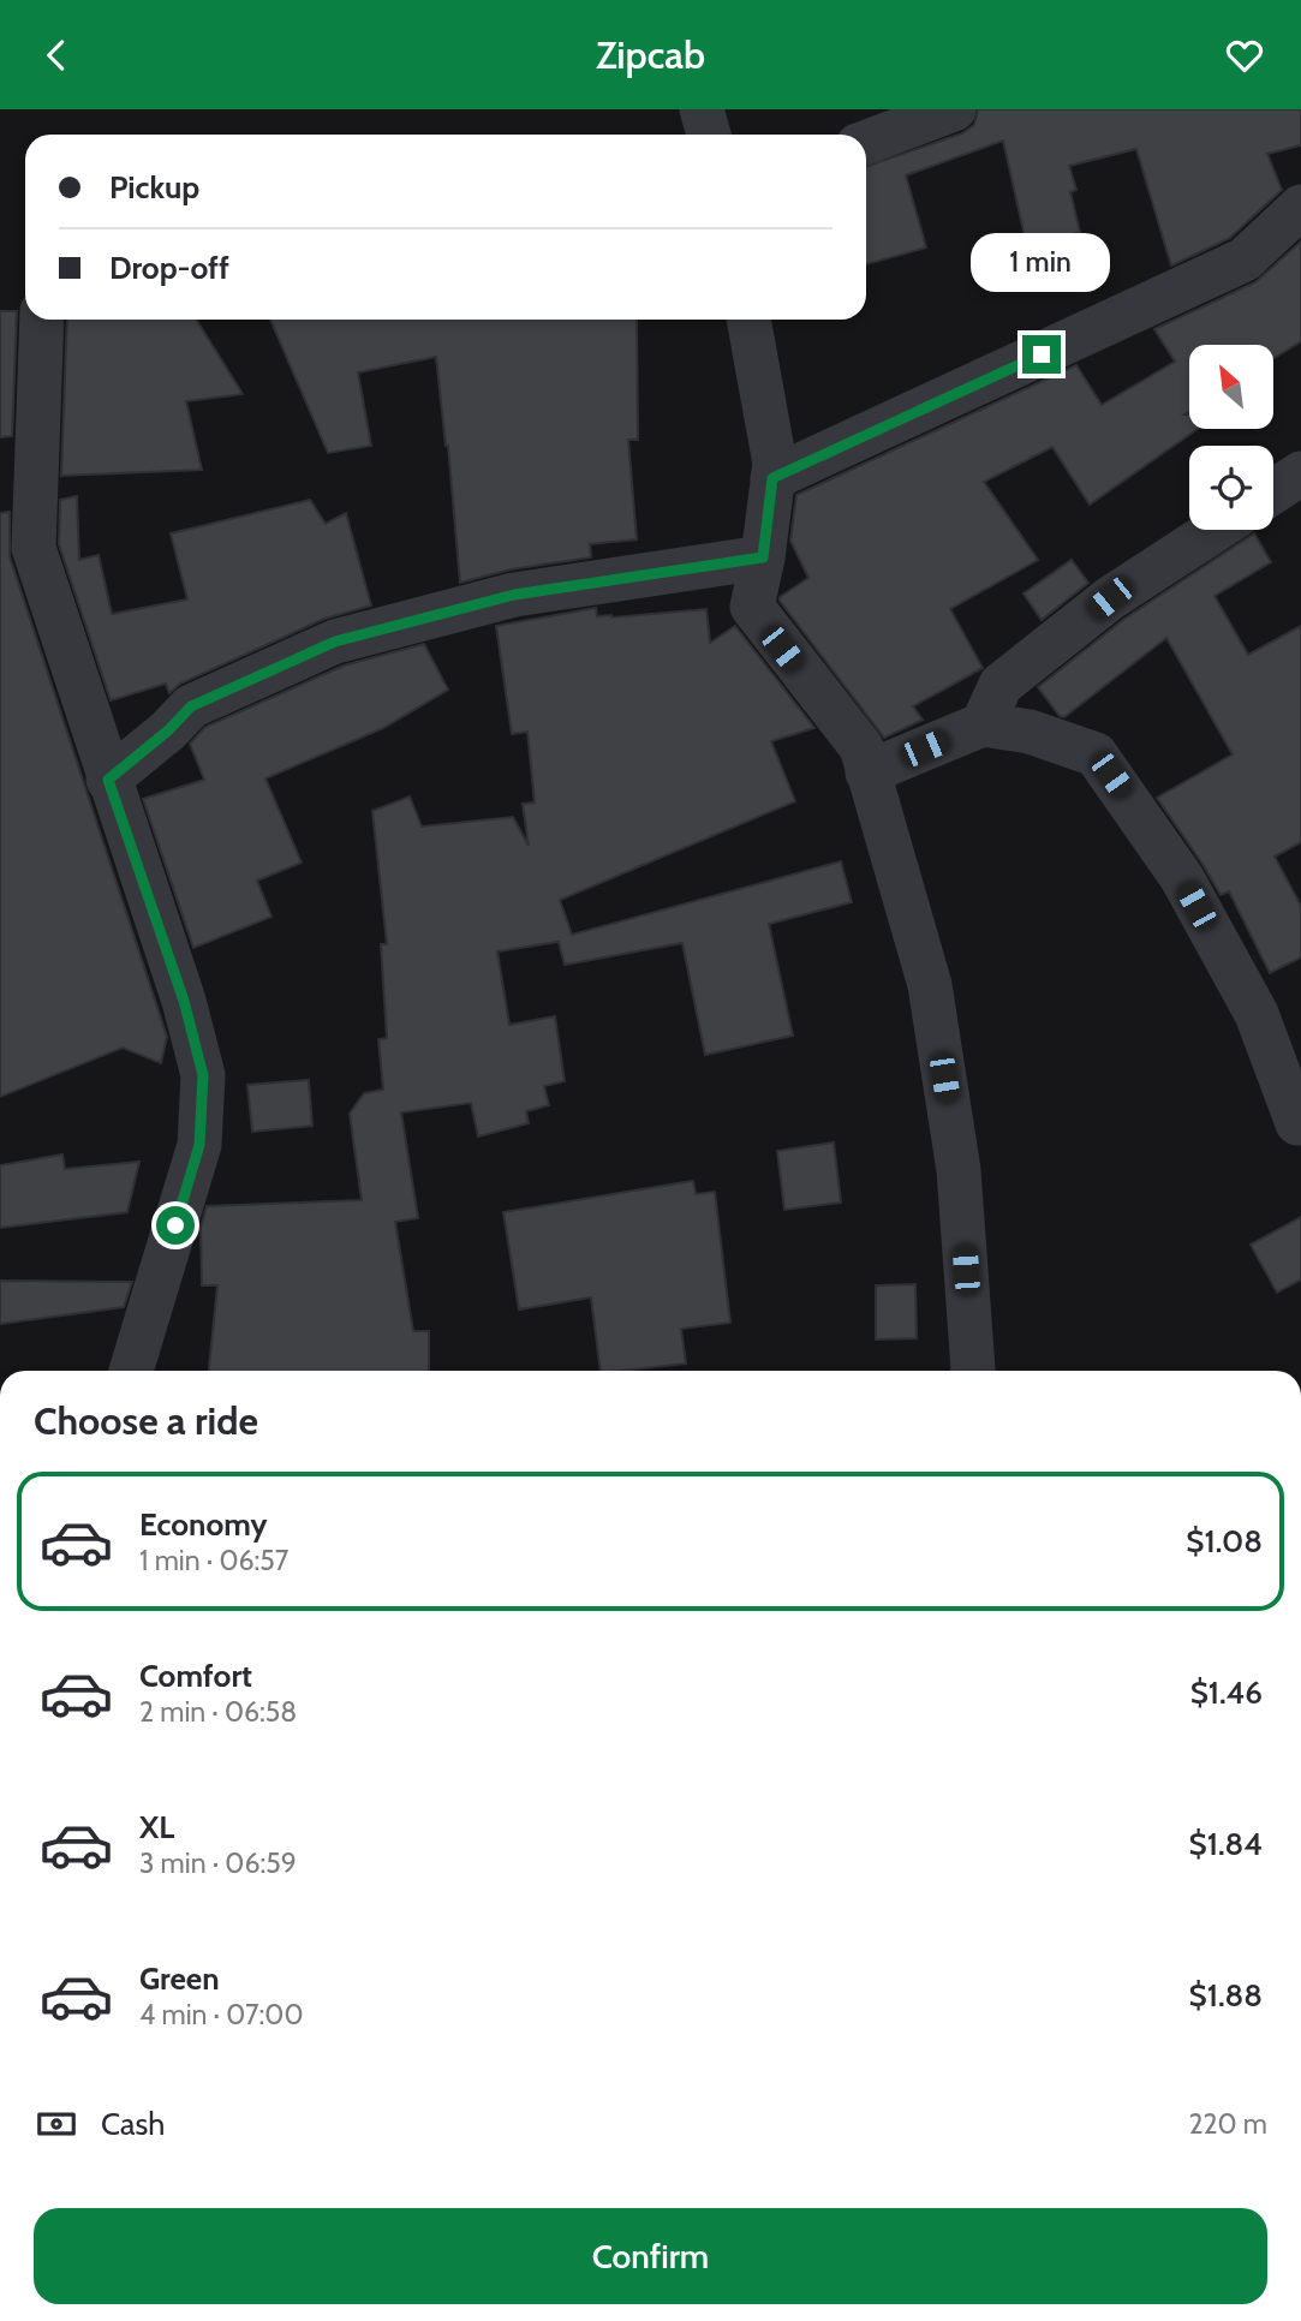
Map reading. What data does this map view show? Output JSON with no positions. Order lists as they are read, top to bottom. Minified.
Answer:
{"north":"top left","page":{"header":"Zipcab","banner":["Pickup","Drop-off"],"bubble":"1 min","heading":"Choose a ride","list":[{"name":"Economy","note":"1 min · 06:57","value":"$1.08"},{"name":"Comfort","note":"2 min · 06:58","value":"$1.46"},{"name":"XL","note":"3 min · 06:59","value":"$1.84"},{"name":"Green","note":"4 min · 07:00","value":"$1.88"}],"pay":["Cash","220 m"],"buttons":"Confirm"}}
